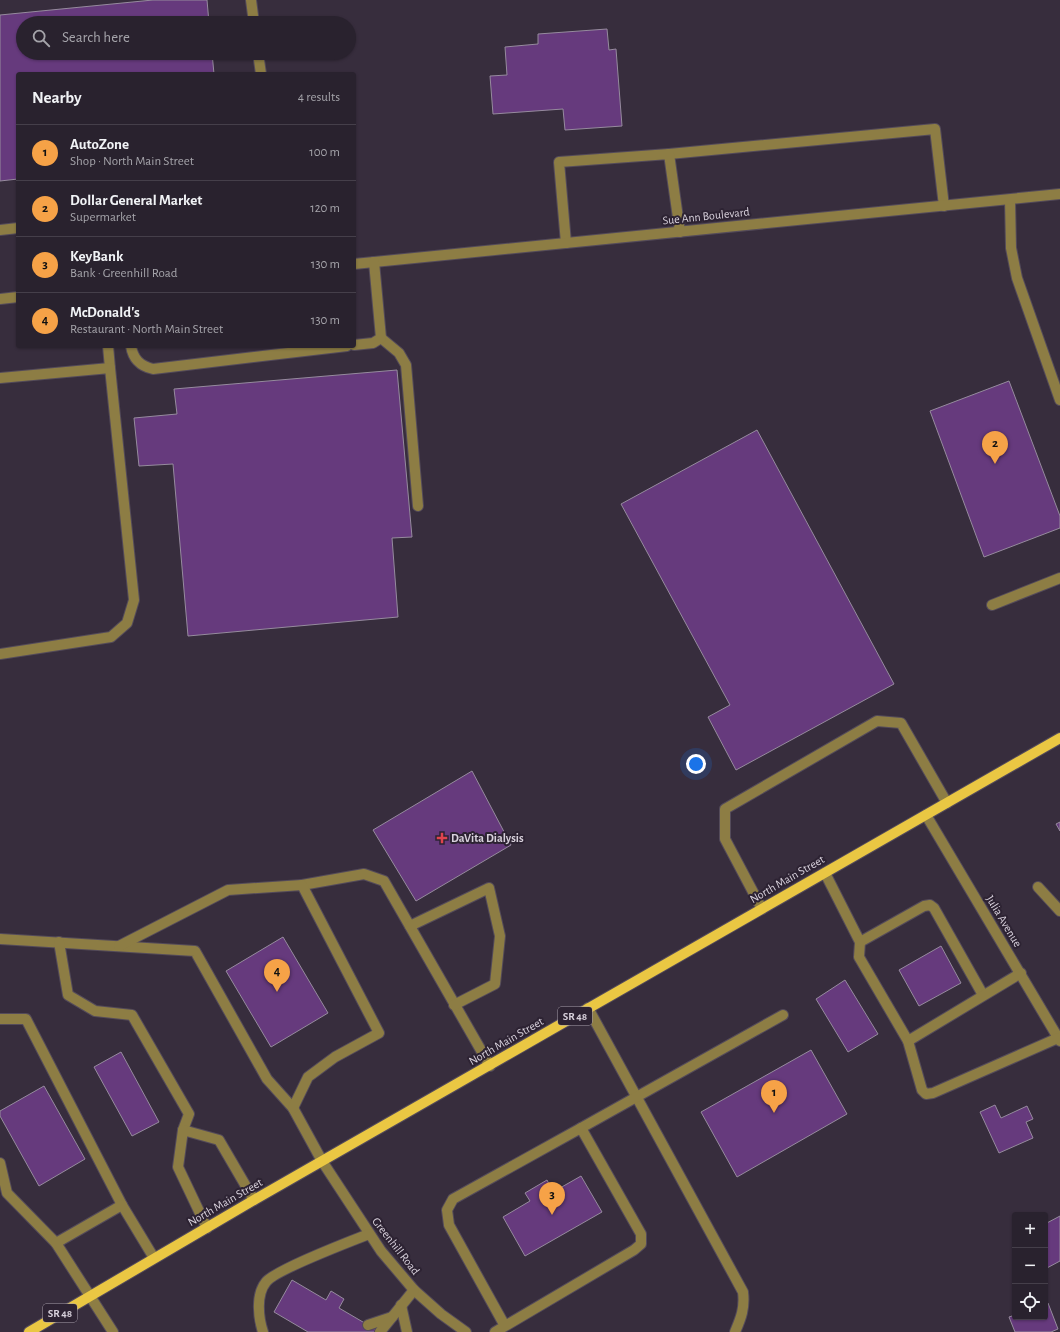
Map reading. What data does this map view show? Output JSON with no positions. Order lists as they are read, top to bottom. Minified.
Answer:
{"streets":{"main road":["North Main Street","SR 48"],"street":["Sue Ann Boulevard","Julia Avenue","Greenhill Road"]},"crossings":[["North Main Street","Julia Avenue"],["North Main Street","Greenhill Road"]],"places":{"health":["DaVita Dialysis"]},"page":{"search":"Search here","heading":["Nearby","4 results"],"list":[{"mark":"1","name":"AutoZone","note":"Shop · North Main Street","value":"100 m"},{"mark":"2","name":"Dollar General Market","note":"Supermarket","value":"120 m"},{"mark":"3","name":"KeyBank","note":"Bank · Greenhill Road","value":"130 m"},{"mark":"4","name":"McDonald's","note":"Restaurant · North Main Street","value":"130 m"}],"pins":["2","4","1","3"],"map_buttons":["+","−"]}}
